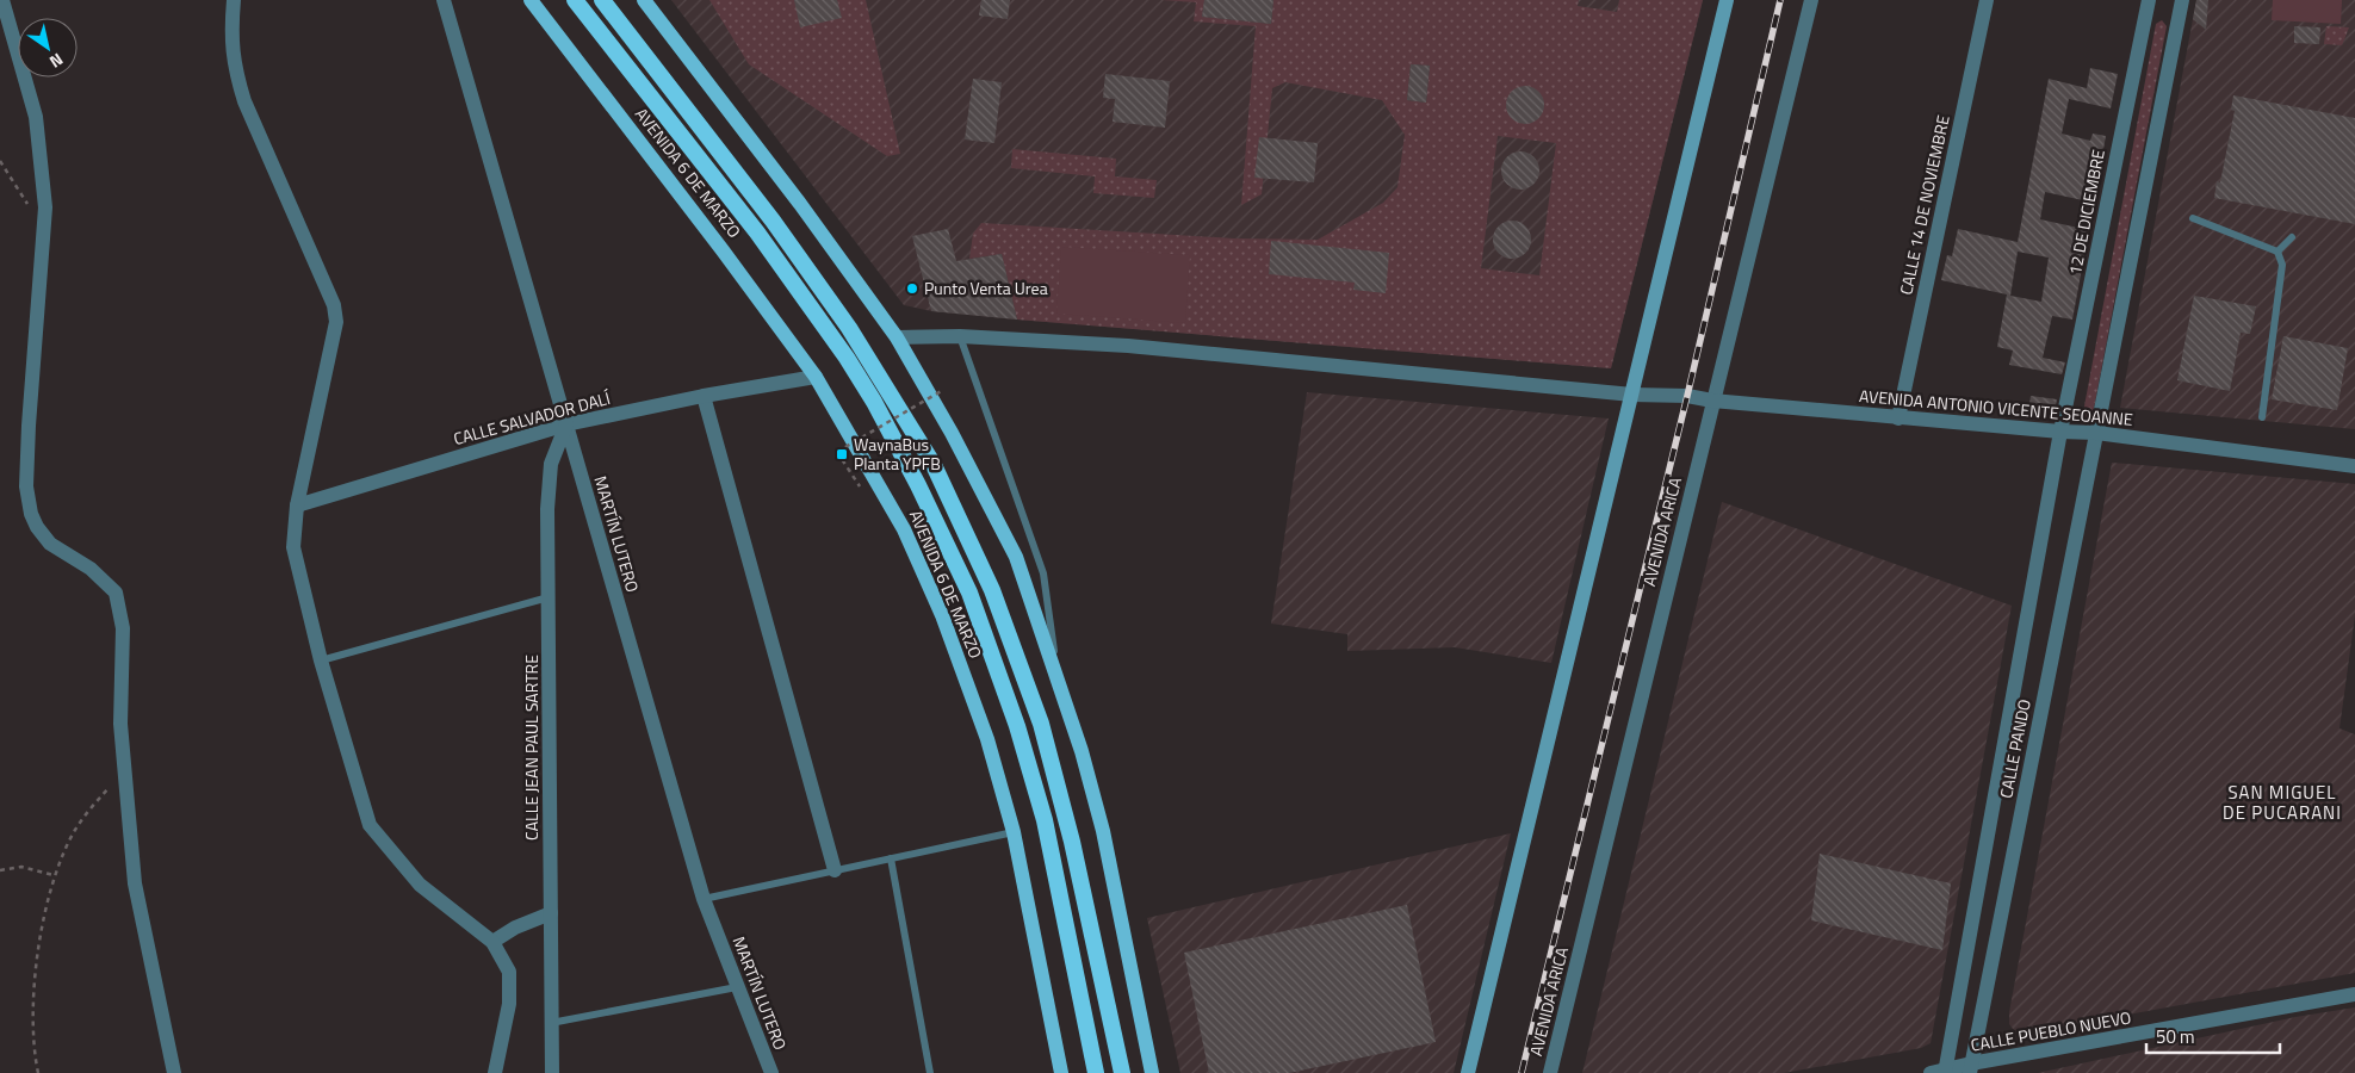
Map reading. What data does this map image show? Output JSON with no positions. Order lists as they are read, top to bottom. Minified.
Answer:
{"streets":{"highway":["AVENIDA 6 DE MARZO"],"street":["CALLE 14 DE NOVIEMBRE","12 DE DICIEMBRE","AVENIDA ANTONIO VICENTE SEOANNE","CALLE SALVADOR DALÍ","AVENIDA ARICA","MARTÍN LUTERO","CALLE JEAN PAUL SARTRE","CALLE PANDO","CALLE PUEBLO NUEVO"]},"crossings":[["AVENIDA 6 DE MARZO","CALLE SALVADOR DALÍ"],["CALLE 14 DE NOVIEMBRE","AVENIDA ANTONIO VICENTE SEOANNE"],["12 DE DICIEMBRE","AVENIDA ANTONIO VICENTE SEOANNE"],["12 DE DICIEMBRE","CALLE PANDO"],["AVENIDA ANTONIO VICENTE SEOANNE","AVENIDA ARICA"],["AVENIDA ANTONIO VICENTE SEOANNE","CALLE PANDO"],["CALLE SALVADOR DALÍ","MARTÍN LUTERO"],["CALLE SALVADOR DALÍ","CALLE JEAN PAUL SARTRE"],["MARTÍN LUTERO","CALLE JEAN PAUL SARTRE"],["CALLE PANDO","CALLE PUEBLO NUEVO"]],"districts":["SAN MIGUEL DE PUCARANI"],"places":{"other":["Punto Venta Urea"],"transit":["WaynaBus Planta YPFB"]},"scale_bar":"50 m","north":"bottom right"}
